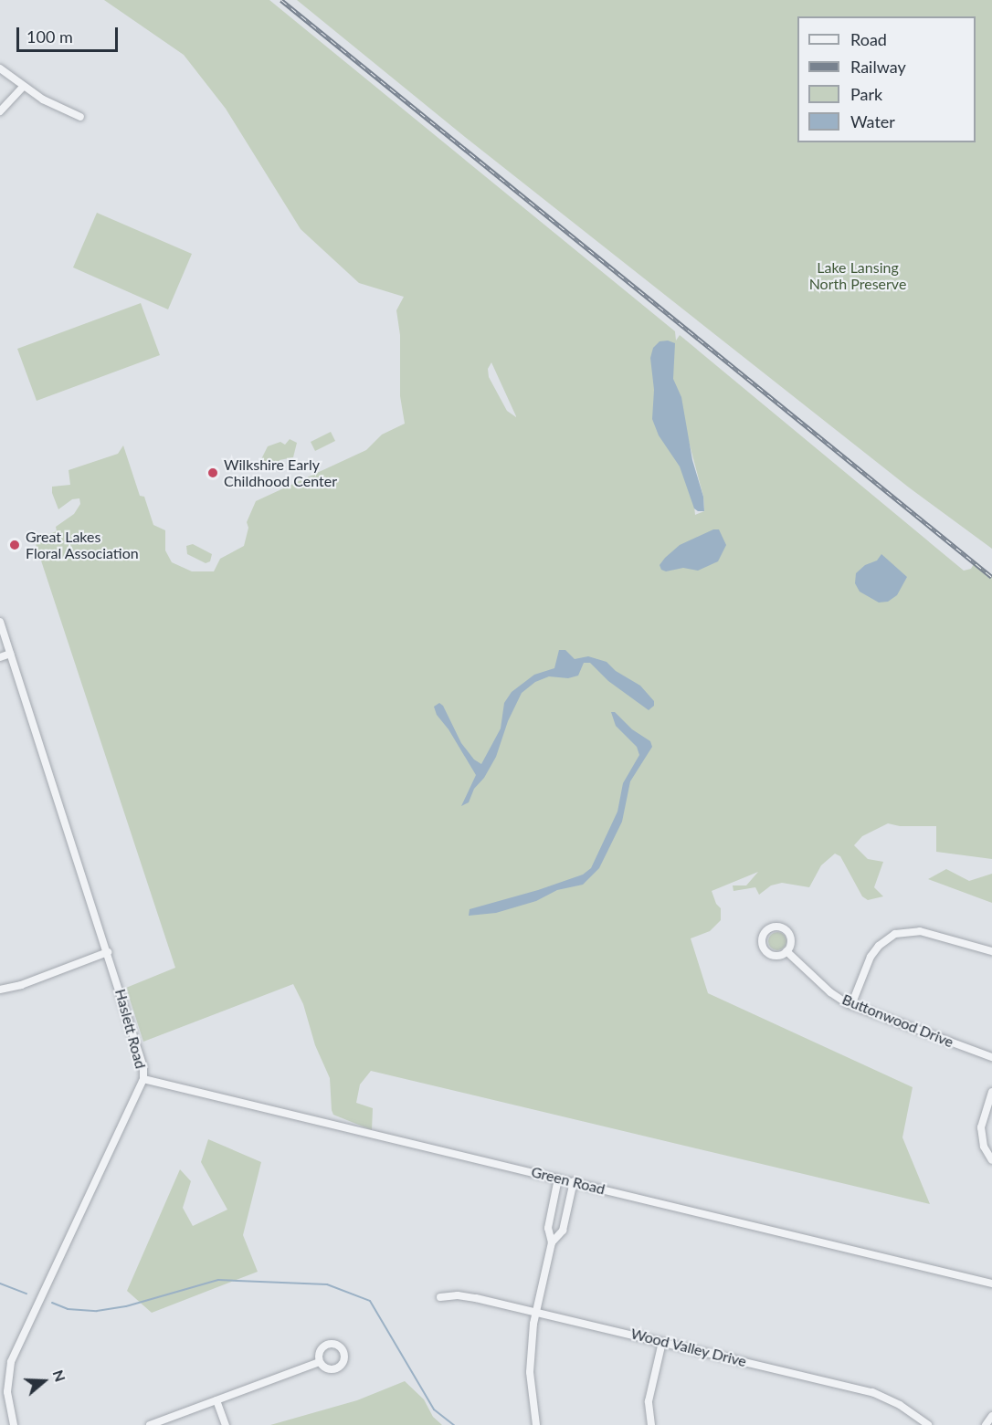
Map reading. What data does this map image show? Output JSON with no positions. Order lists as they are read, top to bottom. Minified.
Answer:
{"streets":{"street":["Buttonwood Drive","Haslett Road","Green Road","Wood Valley Drive"]},"crossings":[["Haslett Road","Green Road"]],"parks":["Lake Lansing North Preserve"],"places":["Wilkshire Early Childhood Center","Great Lakes Floral Association"],"legend":["Road","Railway","Park","Water"],"scale_bar":"100 m","north":"right"}
